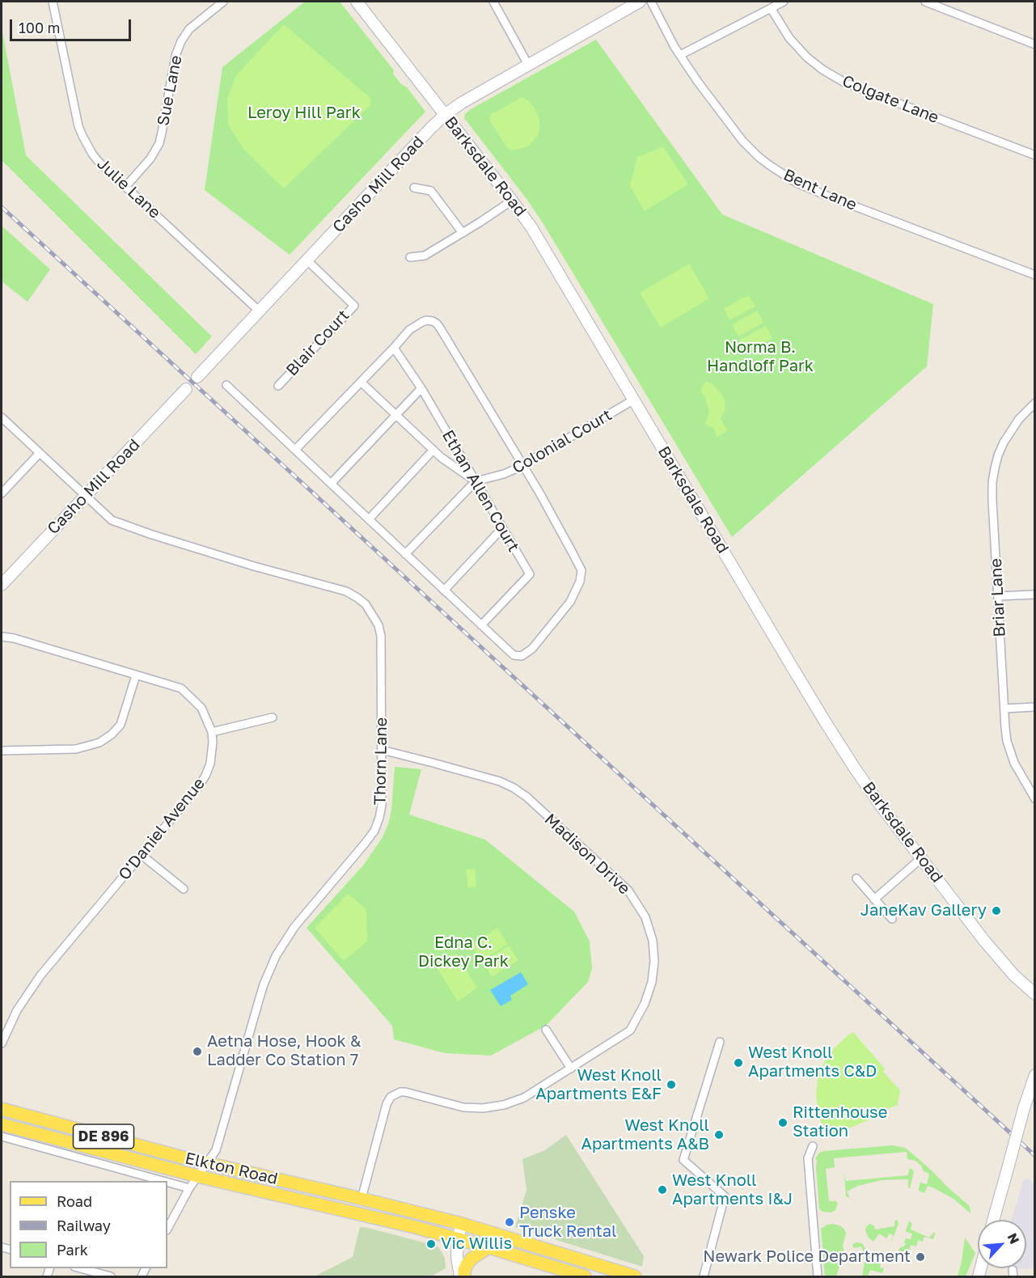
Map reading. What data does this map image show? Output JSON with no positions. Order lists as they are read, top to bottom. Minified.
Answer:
{"streets":{"main road":["DE 896","Elkton Road"],"street":["Sue Lane","Colgate Lane","Barksdale Road","Casho Mill Road","Julie Lane","Bent Lane","Blair Court","Colonial Court","Ethan Allen Court","Briar Lane","Thorn Lane","O'Daniel Avenue","Madison Drive"]},"crossings":[["Sue Lane","Julie Lane"],["Barksdale Road","Casho Mill Road"],["Barksdale Road","Colonial Court"],["Casho Mill Road","Julie Lane"],["Casho Mill Road","Blair Court"],["Casho Mill Road","Thorn Lane"],["Colonial Court","Ethan Allen Court"],["Thorn Lane","Madison Drive"],["Thorn Lane","Elkton Road"],["Madison Drive","Elkton Road"],["DE 896","Elkton Road"]],"parks":["Leroy Hill Park","Norma B. Handloff Park","Edna C. Dickey Park"],"places":["JaneKav Gallery","Aetna Hose, Hook & Ladder Co Station 7","West Knoll Apartments C&D","West Knoll Apartments E&F","Rittenhouse Station","West Knoll Apartments A&B","West Knoll Apartments I&J","Penske Truck Rental","Vic Willis","Newark Police Department"],"legend":["Road","Railway","Park"],"scale_bar":"100 m","north":"top right"}
